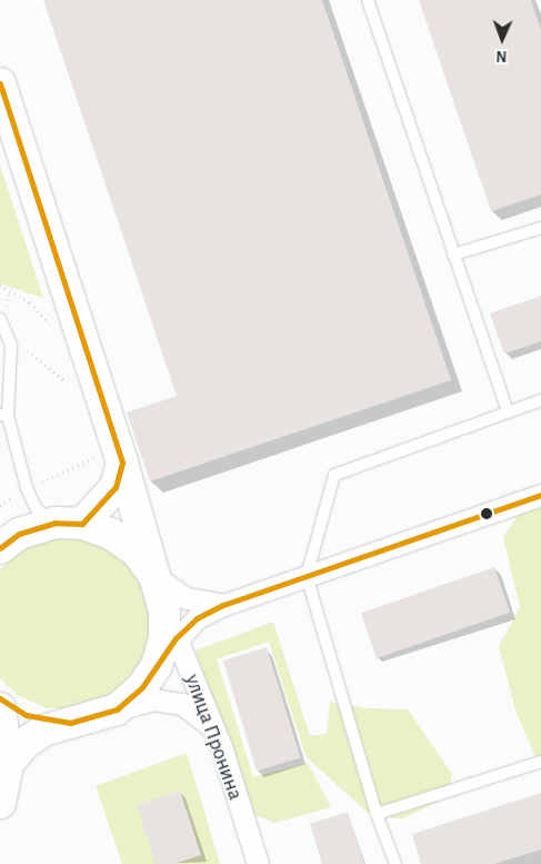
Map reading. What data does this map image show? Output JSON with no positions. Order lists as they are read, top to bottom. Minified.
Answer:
{"streets":{"main road":["улица Пронина"]},"north":"bottom"}
